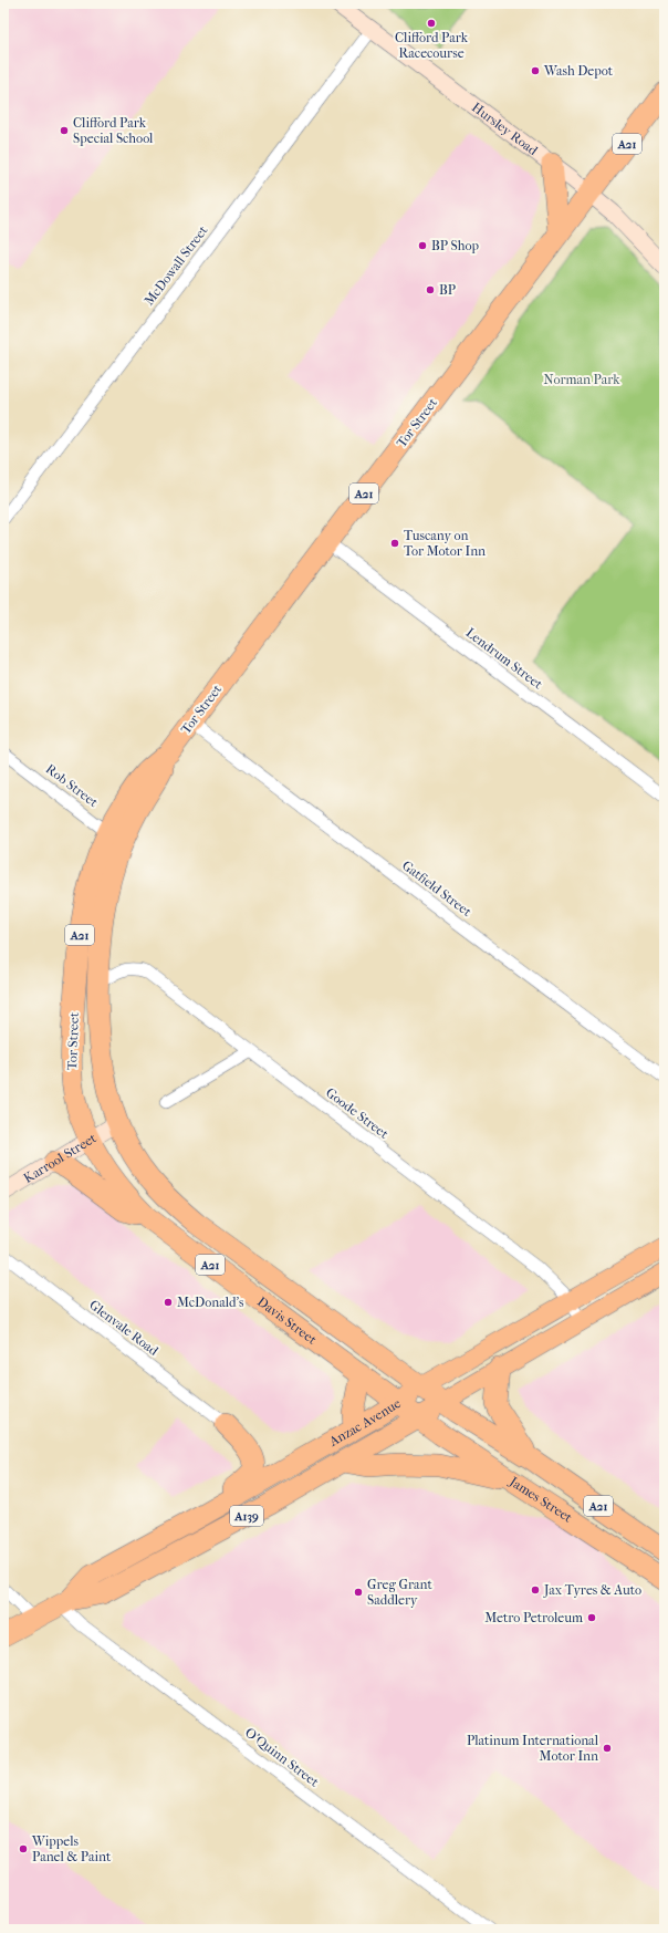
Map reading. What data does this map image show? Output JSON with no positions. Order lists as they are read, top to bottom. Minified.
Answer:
{"streets":{"highway":["A21","Tor Street","Davis Street","Anzac Avenue","James Street","A139"],"street":["Hursley Road","McDowall Street","Lendrum Street","Rob Street","Gatfield Street","Goode Street","Karrool Street","Glenvale Road","O'Quinn Street"]},"crossings":[["Hursley Road","McDowall Street"],["Hursley Road","Tor Street"],["Tor Street","Lendrum Street"],["Tor Street","Rob Street"],["Tor Street","Gatfield Street"],["Tor Street","Goode Street"],["Tor Street","Karrool Street"],["Tor Street","Davis Street"],["Goode Street","Anzac Avenue"],["Karrool Street","Davis Street"],["Davis Street","Anzac Avenue"],["Davis Street","James Street"],["Anzac Avenue","James Street"],["Anzac Avenue","O'Quinn Street"]],"parks":["Norman Park"],"places":["Clifford Park Racecourse","Wash Depot","Clifford Park Special School","BP Shop","BP","Tuscany on Tor Motor Inn","McDonald's","Jax Tyres & Auto","Greg Grant Saddlery","Metro Petroleum","Platinum International Motor Inn","Wippels Panel & Paint"]}
